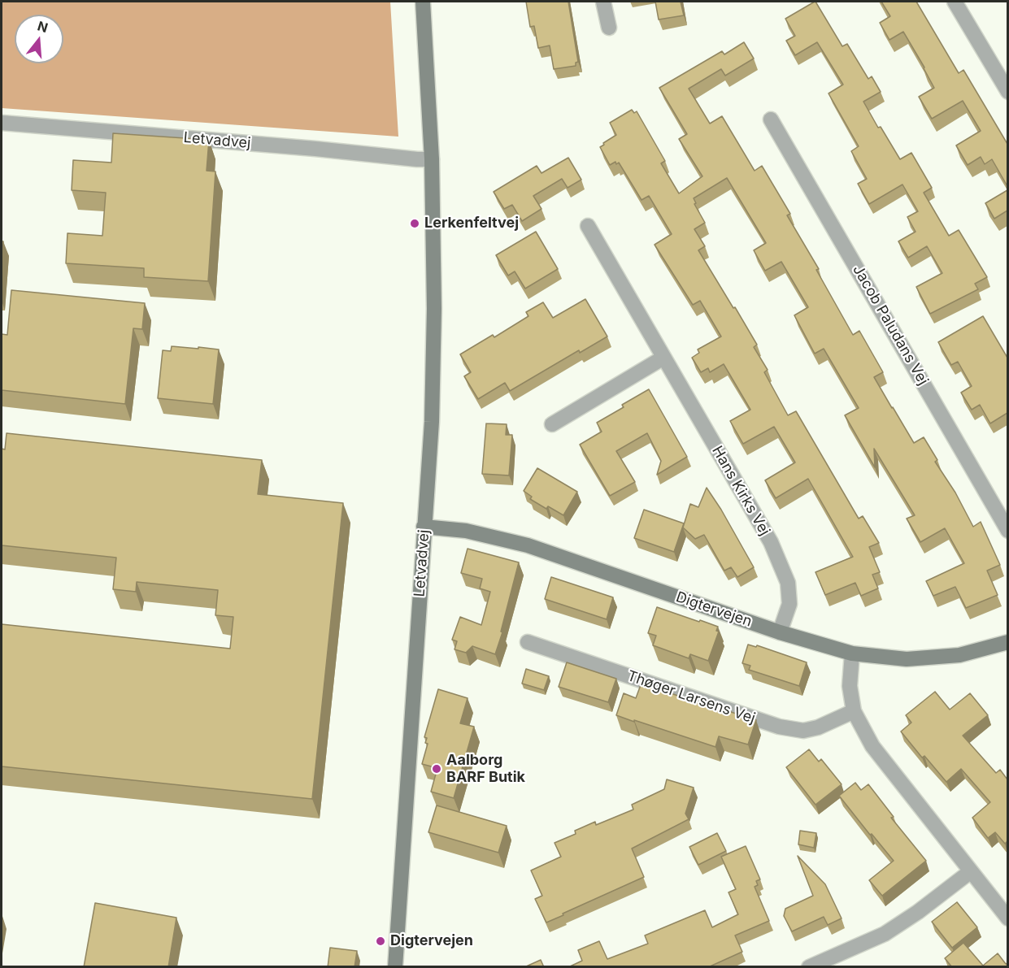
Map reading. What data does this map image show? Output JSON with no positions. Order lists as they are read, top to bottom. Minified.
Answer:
{"streets":{"street":["Letvadvej","Jacob Paludans Vej","Hans Kirks Vej","Digtervejen","Thøger Larsens Vej"]},"crossings":[["Letvadvej","Digtervejen"],["Hans Kirks Vej","Digtervejen"]],"places":["Lerkenfeltvej","Aalborg BARF Butik","Digtervejen"],"north":"top"}
